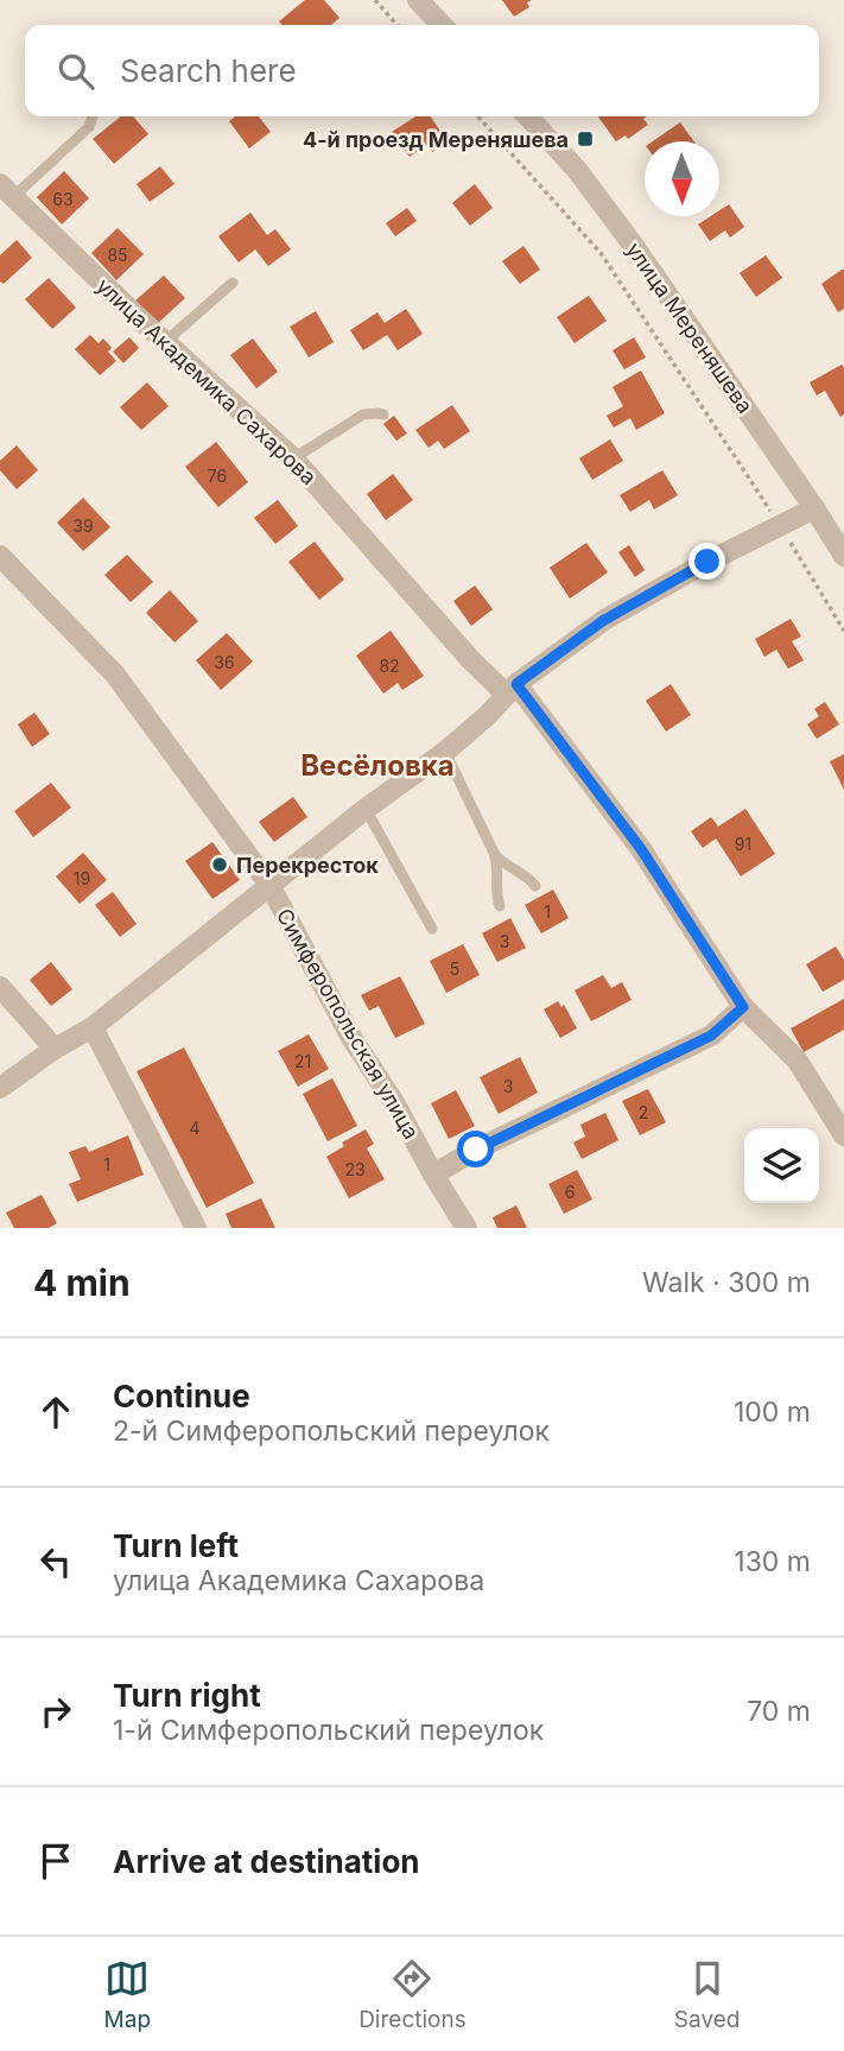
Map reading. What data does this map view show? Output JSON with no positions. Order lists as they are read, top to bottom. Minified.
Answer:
{"streets":{"street":["улица Мереняшева","улица Академика Сахарова","Симферопольская улица"]},"districts":["Весёловка"],"places":{"transit":["4-й проезд Мереняшева"],"other":["Перекресток"]},"house_numbers":["63","85","76","39","36","82","91","19","1","3","5","21","3","2","4","1","23","6"],"north":"bottom","page":{"search":"Search here","heading":["4 min","Walk · 300 m"],"list":[["Continue","2-й Симферопольский переулок","100 m"],["Turn left","улица Академика Сахарова","130 m"],["Turn right","1-й Симферопольский переулок","70 m"],"Arrive at destination"],"nav":["Map","Directions","Saved"]}}
